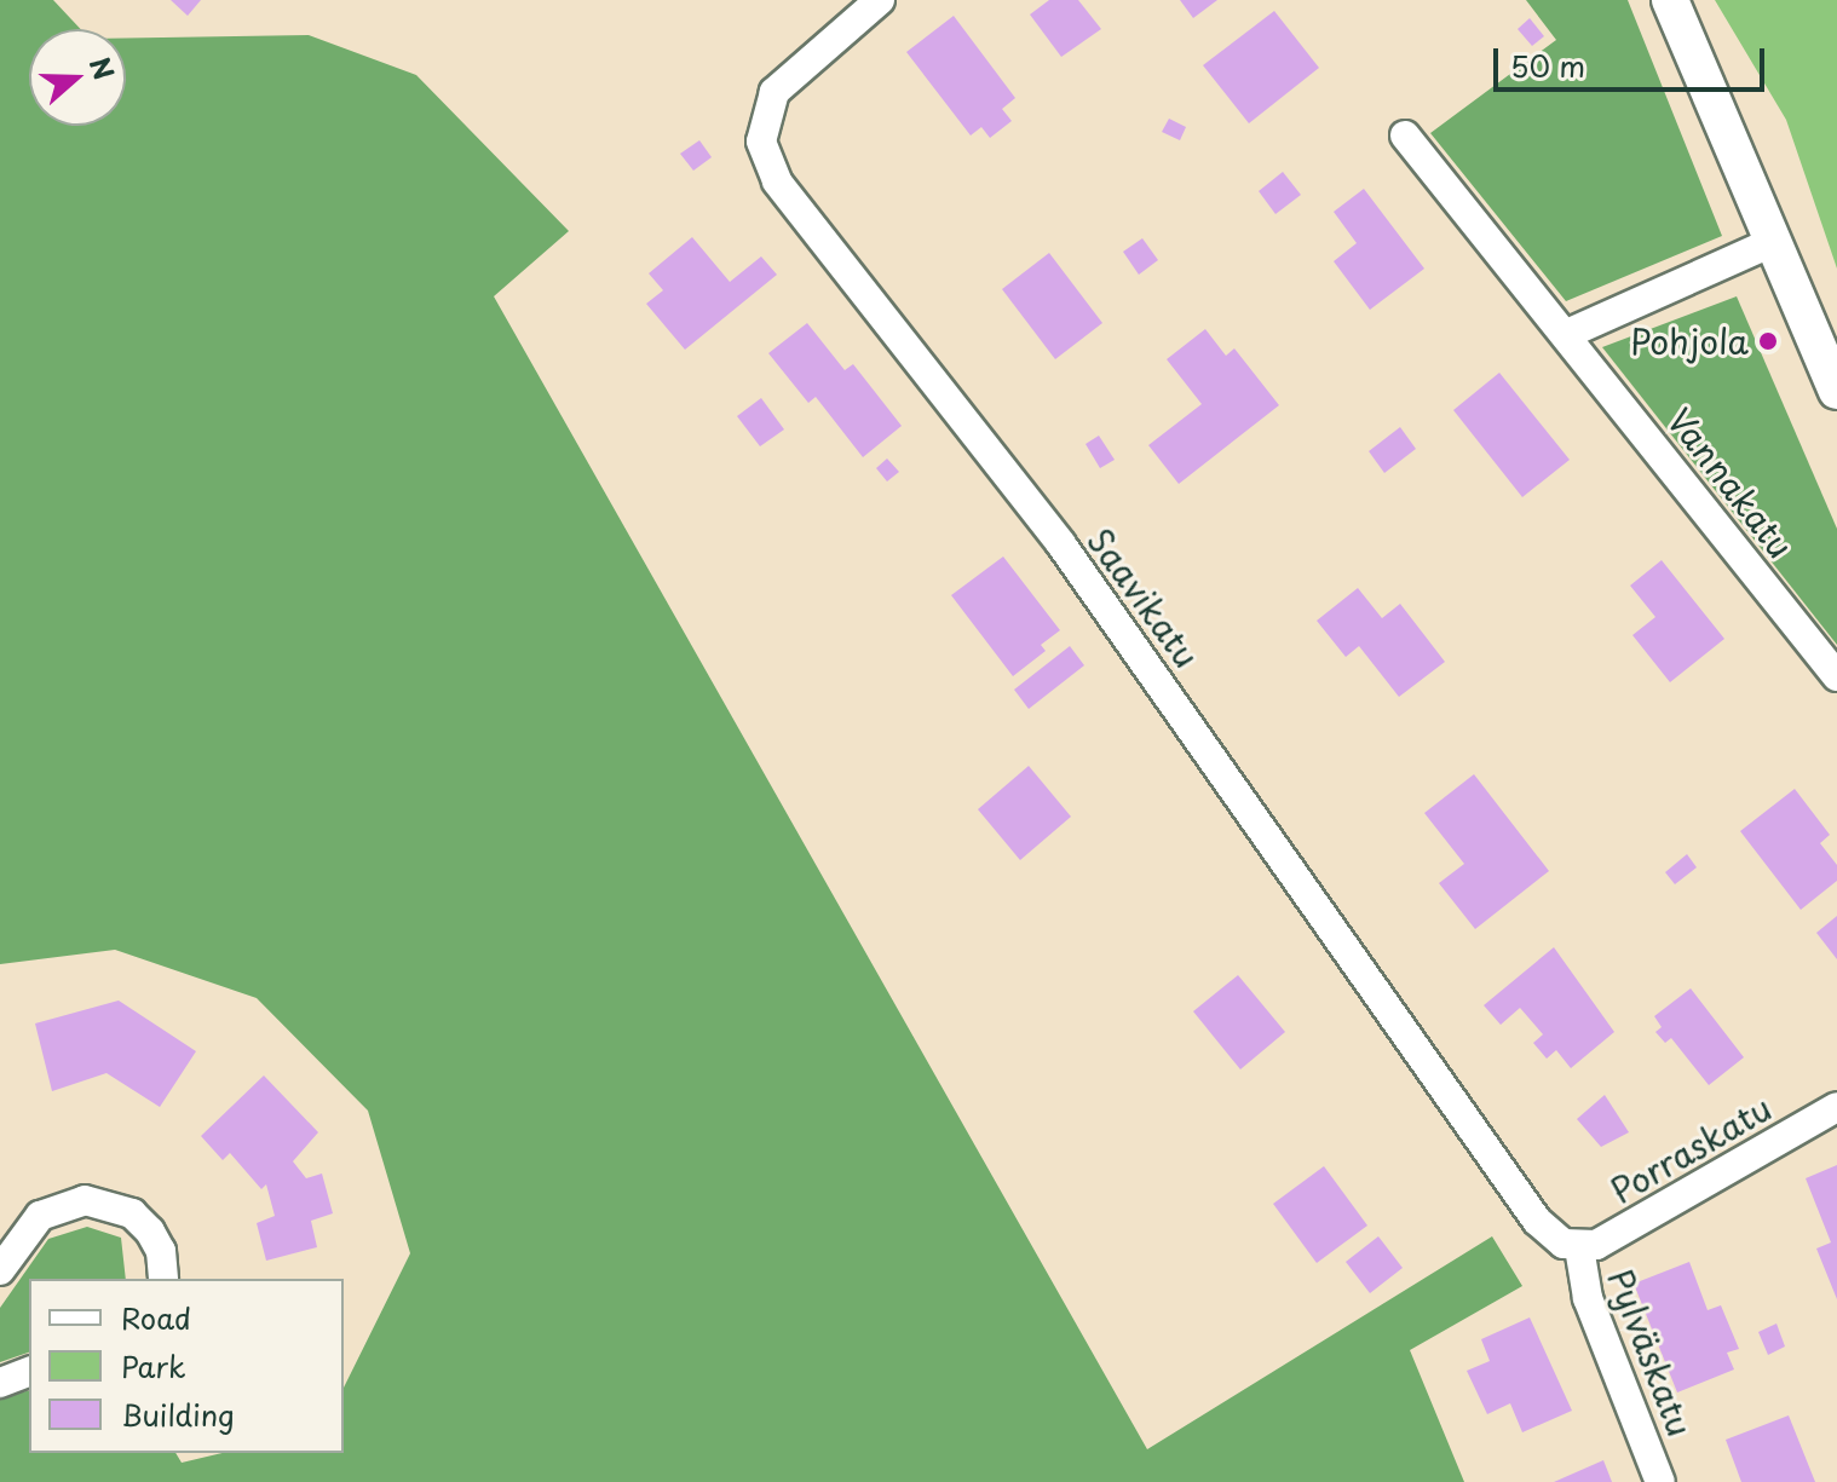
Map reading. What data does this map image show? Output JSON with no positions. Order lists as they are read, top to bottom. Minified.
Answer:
{"streets":{"street":["Vannakatu","Saavikatu","Porraskatu","Pylväskatu"]},"crossings":[["Saavikatu","Porraskatu"],["Saavikatu","Pylväskatu"],["Porraskatu","Pylväskatu"]],"places":["Pohjola"],"legend":["Road","Park","Building"],"scale_bar":"50 m","north":"right"}
